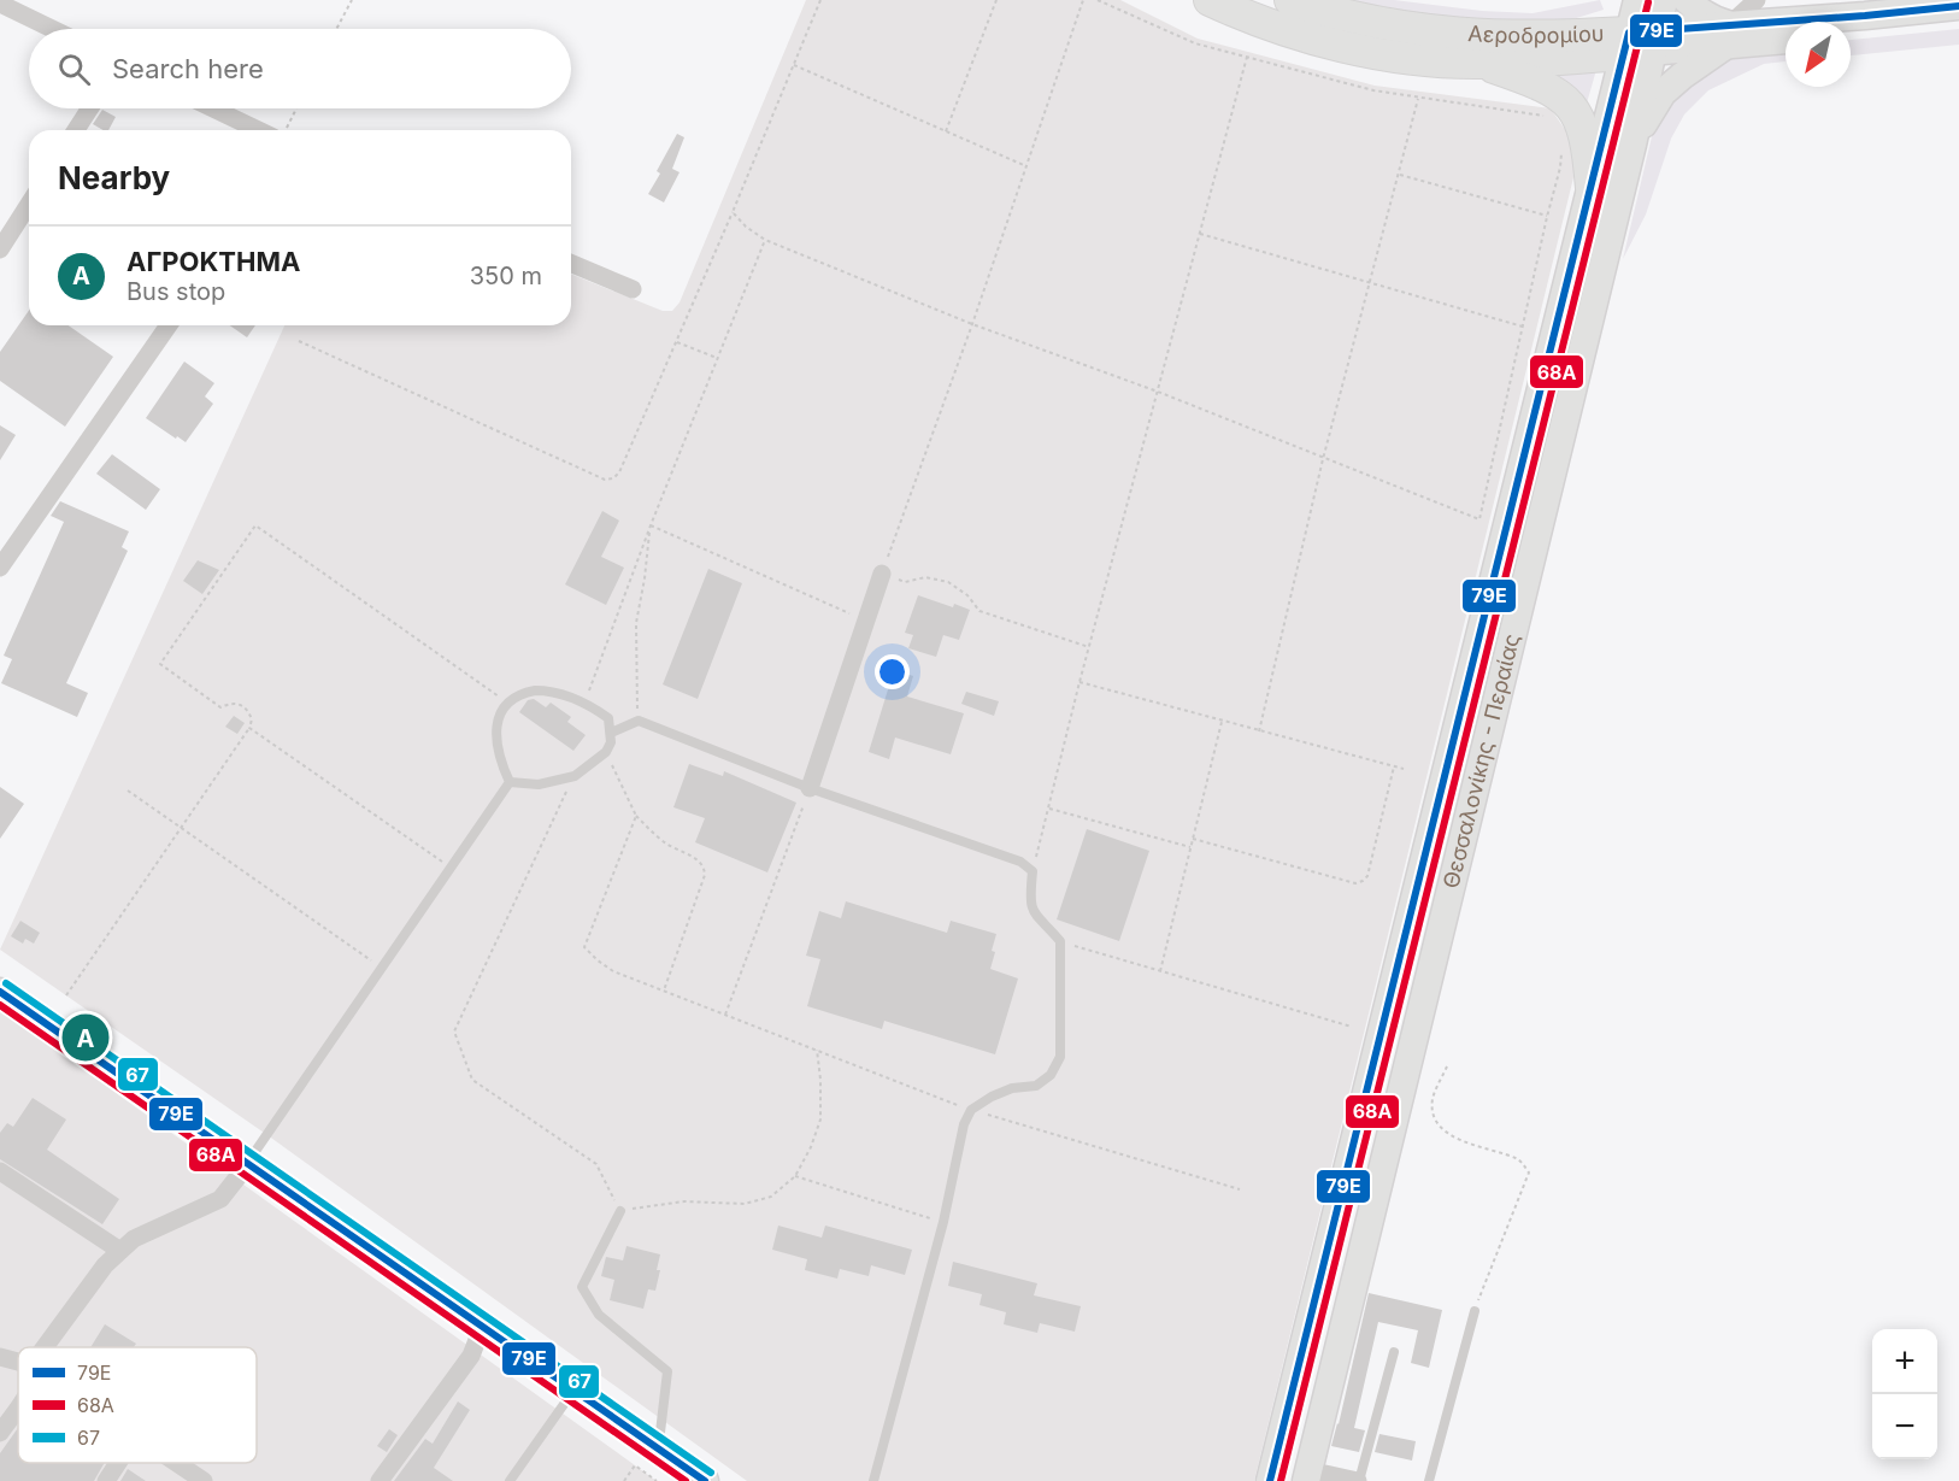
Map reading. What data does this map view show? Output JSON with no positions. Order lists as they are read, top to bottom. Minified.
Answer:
{"streets":{"highway":["Αεροδρομίου"],"main road":["Θεσσαλονίκης - Περαίας"]},"crossings":[["Αεροδρομίου","Θεσσαλονίκης - Περαίας"]],"lines":["transit line 68Α","transit line 79Ε","transit line 67"],"legend":["79Ε","68Α","67"],"north":"bottom left","page":{"search":"Search here","heading":"Nearby","list":[{"mark":"A","name":"ΑΓΡΟΚΤΗΜΑ","note":"Bus stop","value":"350 m"}],"pins":"A","map_buttons":["+","−"]}}
